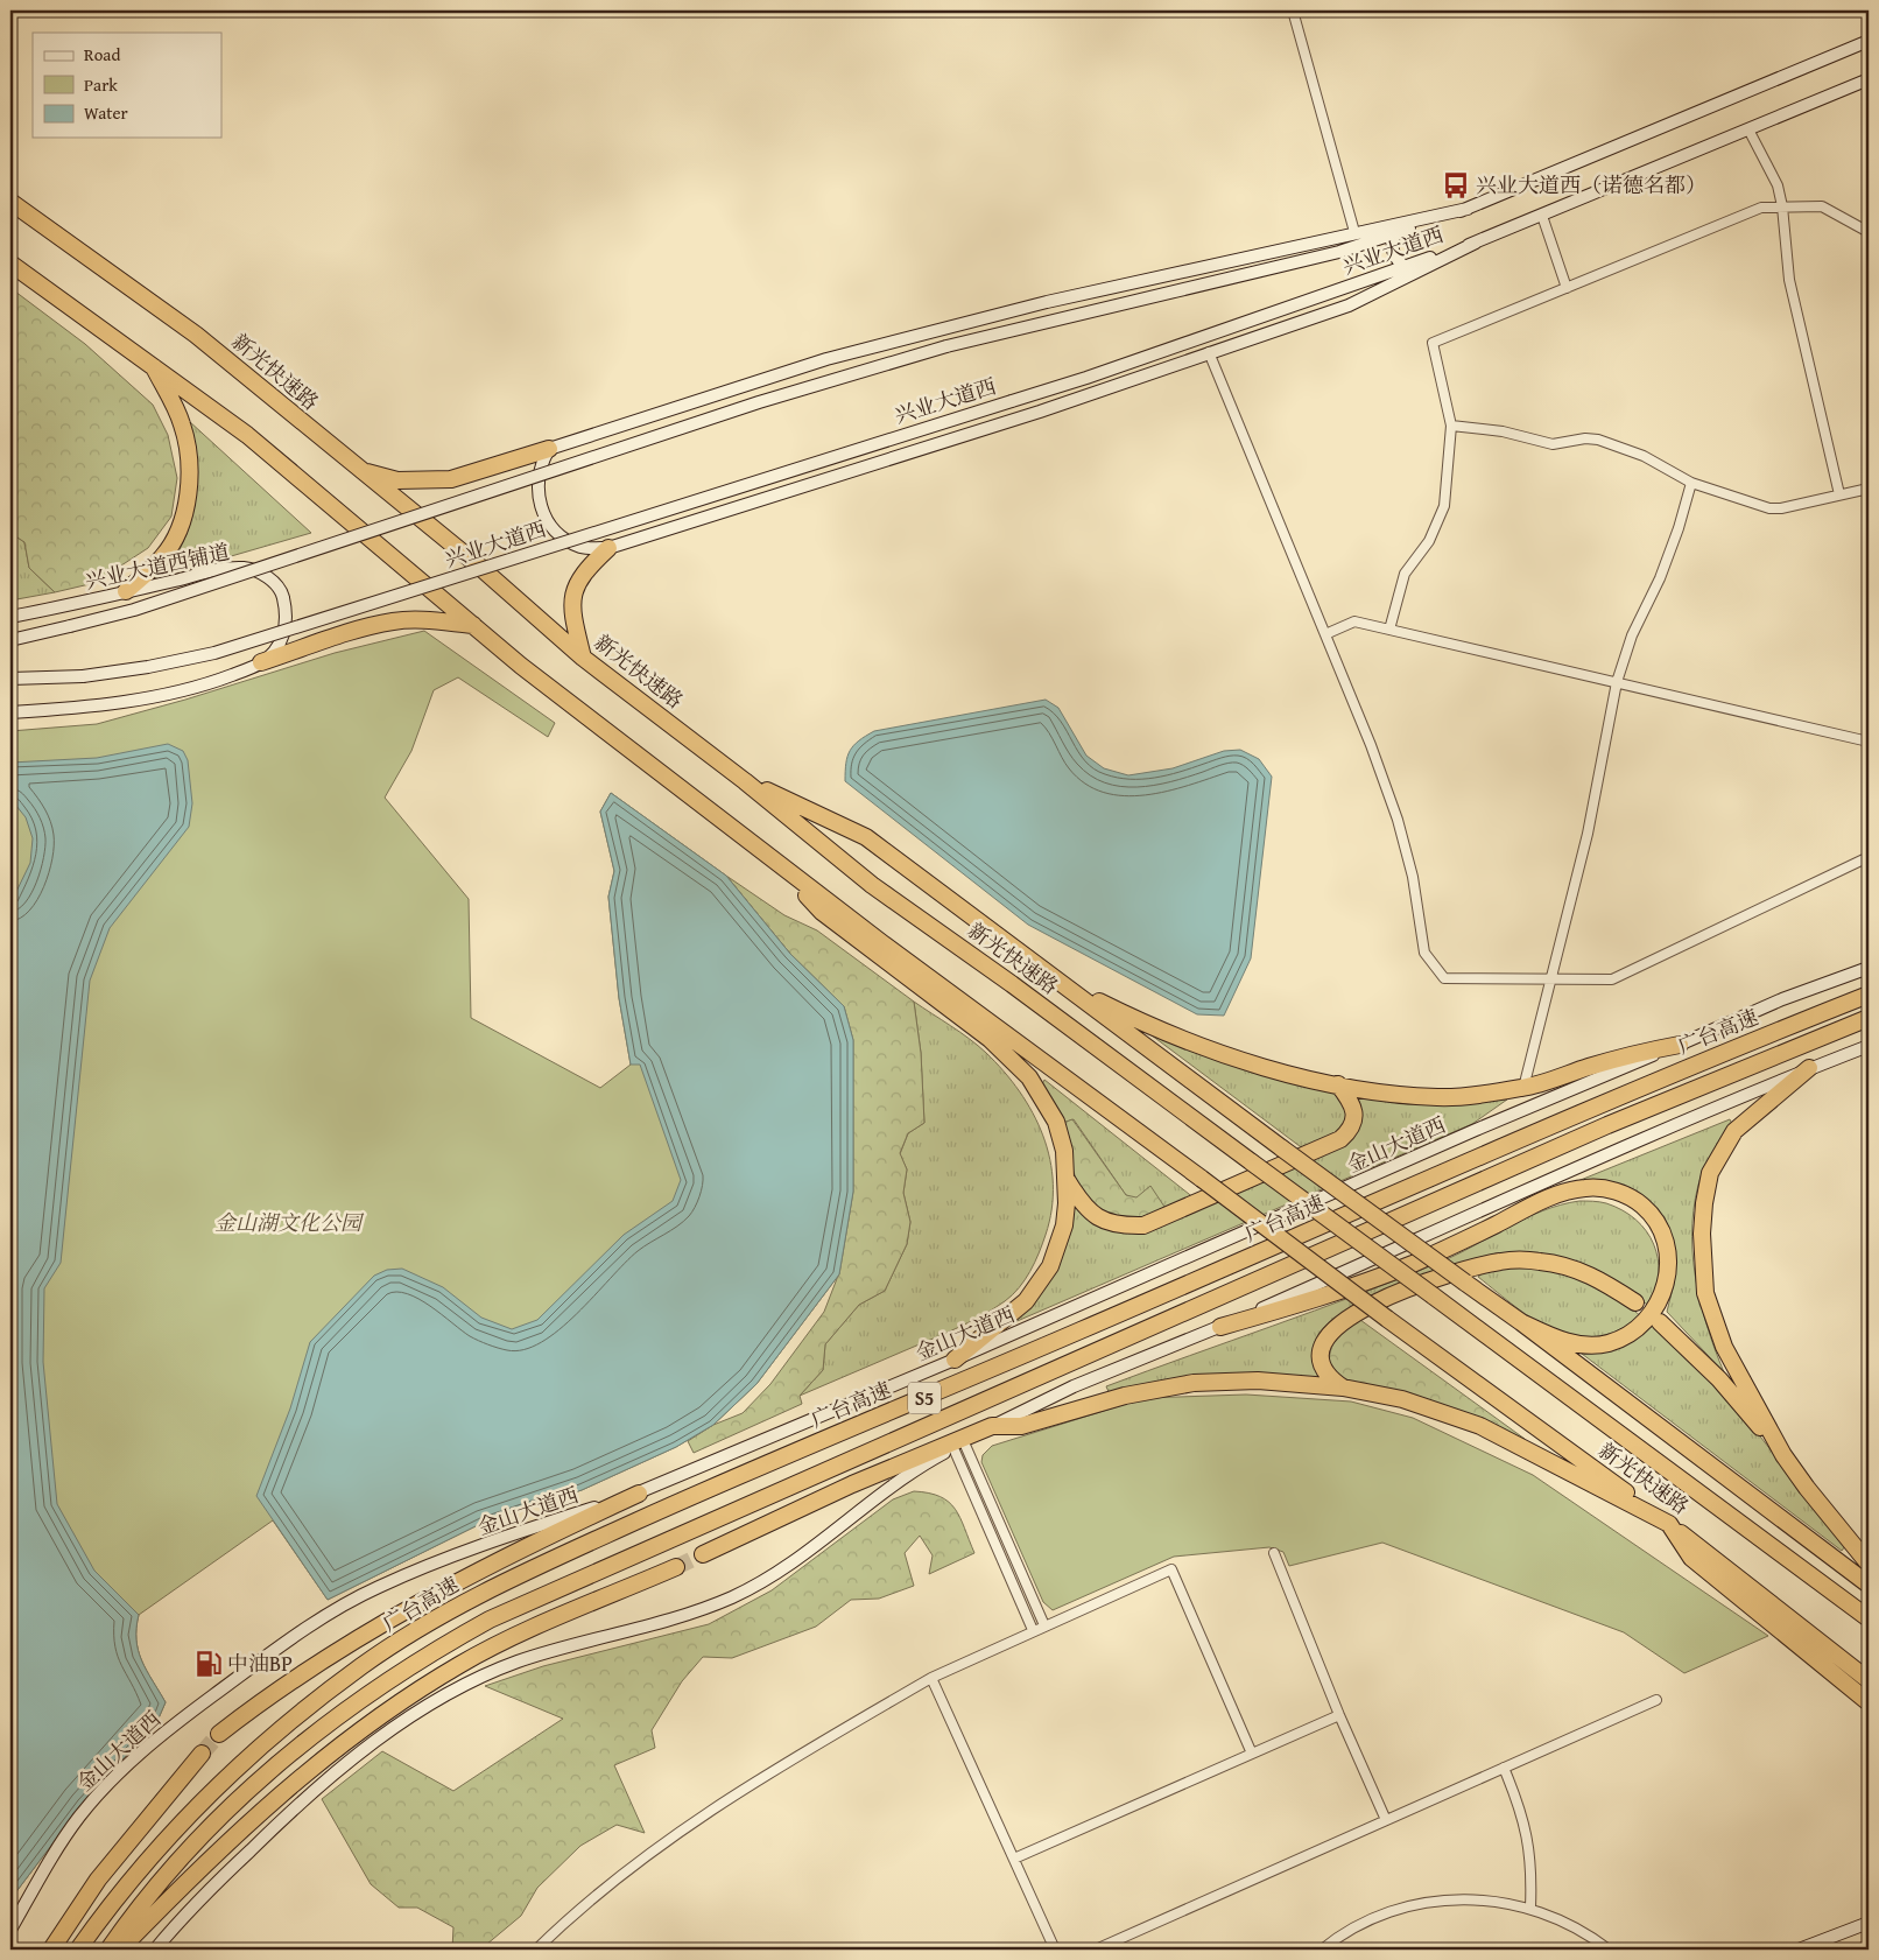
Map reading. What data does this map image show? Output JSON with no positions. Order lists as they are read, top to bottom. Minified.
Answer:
{"streets":{"highway":["新光快速路","广台高速","S5"],"main road":["兴业大道西","兴业大道西铺道","金山大道西"]},"parks":["金山湖文化公园"],"places":{"bus stop":["兴业大道西（诺德名都）"],"fuel station":["中油BP"]},"legend":["Road","Park","Water"]}
